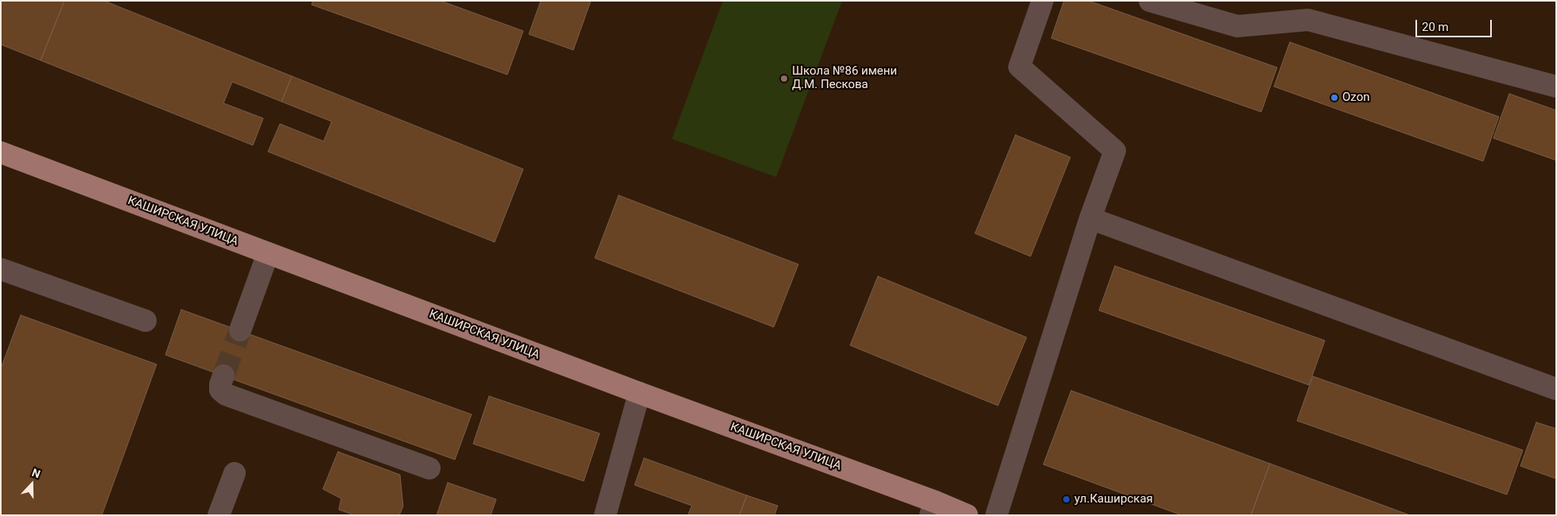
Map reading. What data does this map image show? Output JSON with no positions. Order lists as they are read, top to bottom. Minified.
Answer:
{"streets":{"main road":["КАШИРСКАЯ УЛИЦА"]},"places":["Школа №86 имени Д.М. Пескова","Ozon","ул.Каширская"],"scale_bar":"20 m","north":"top"}
